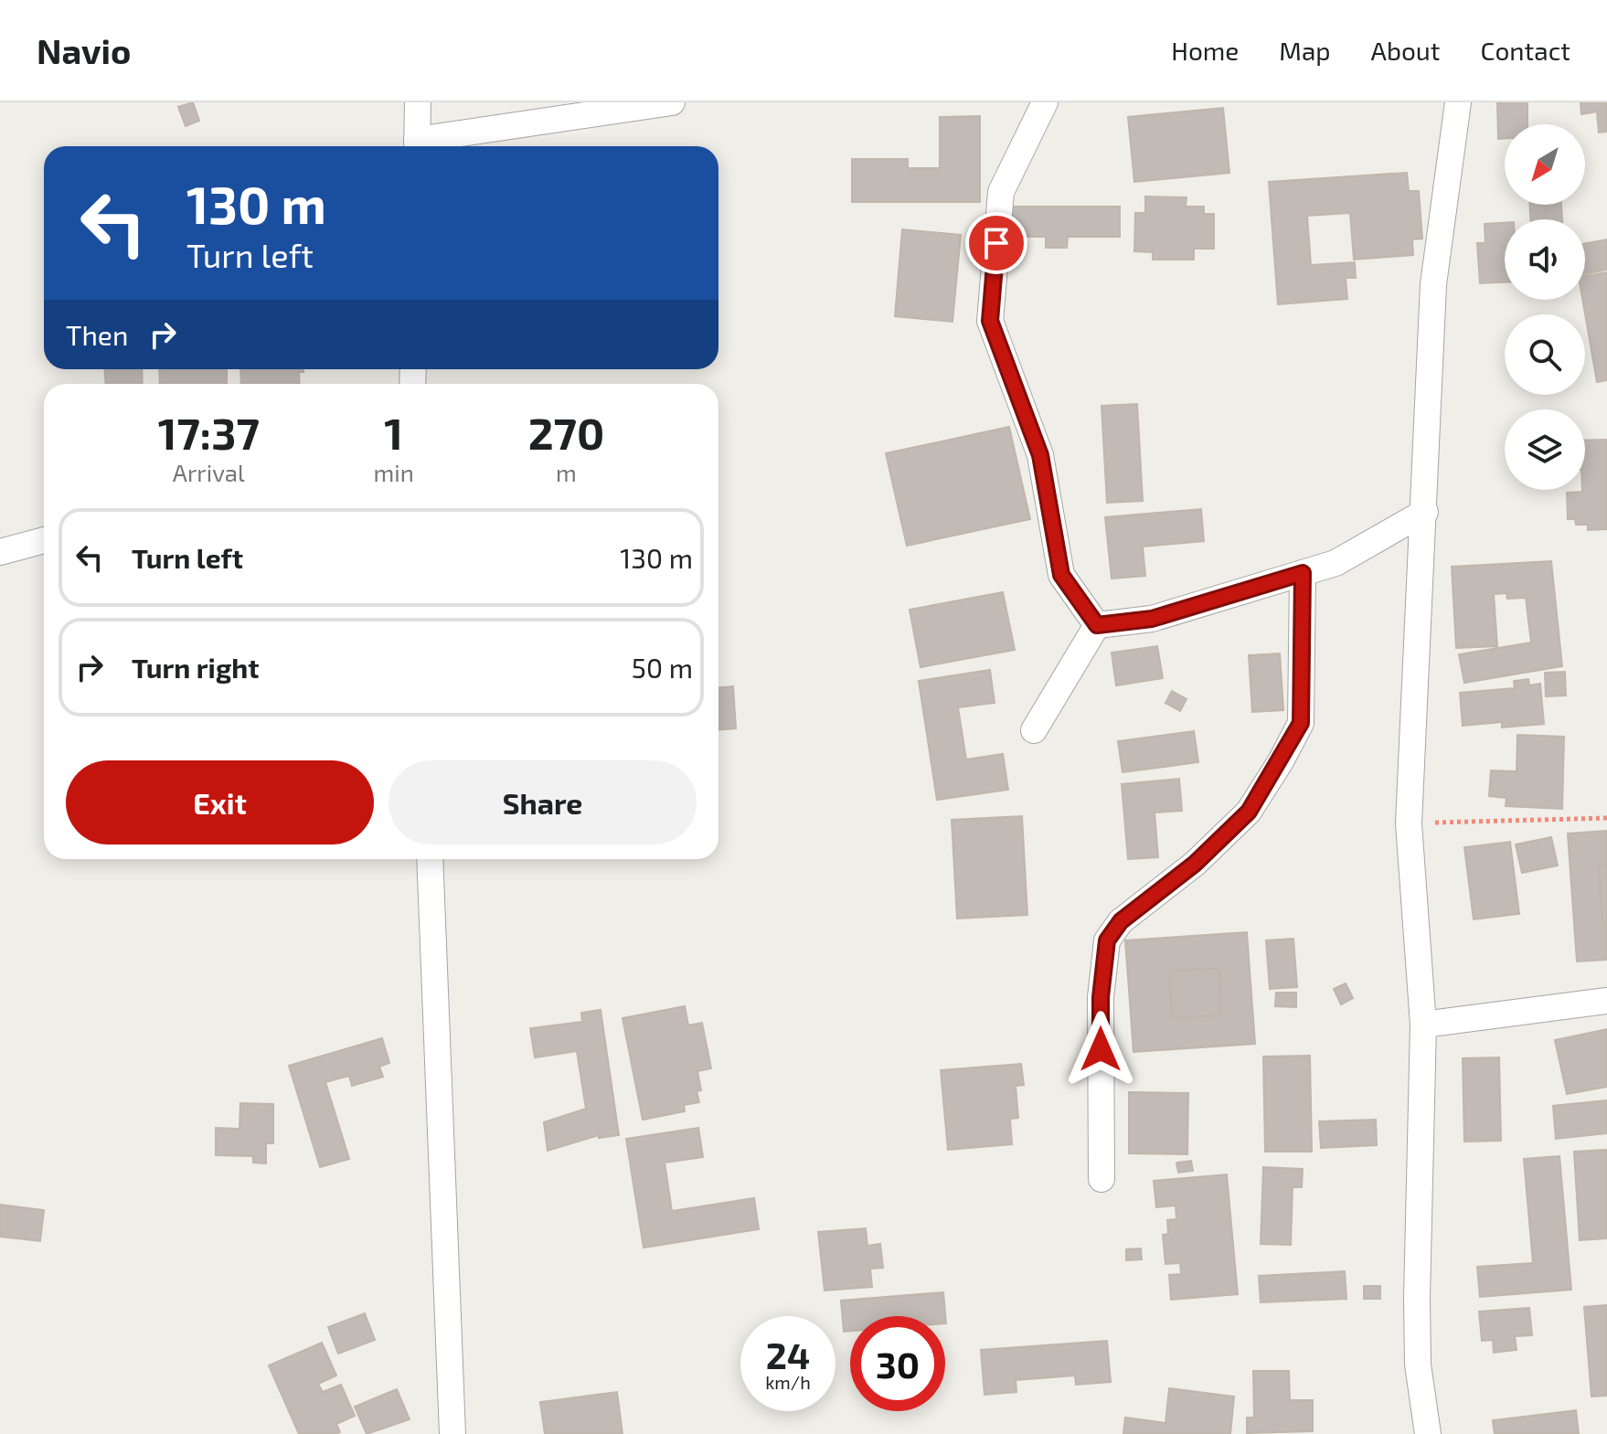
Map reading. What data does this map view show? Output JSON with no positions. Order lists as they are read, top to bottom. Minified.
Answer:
{"north":"bottom left","page":{"header":"Navio","nav":["Home","Map","About","Contact"],"turn":["130 m","Turn left"],"then":"Then","eta":["17:37","Arrival","1","min","270","m"],"list":[{"name":"Turn left","value":"130 m"},{"name":"Turn right","value":"50 m"}],"buttons":["Exit","Share"],"speed":"24 km/h","limit":"30"}}
